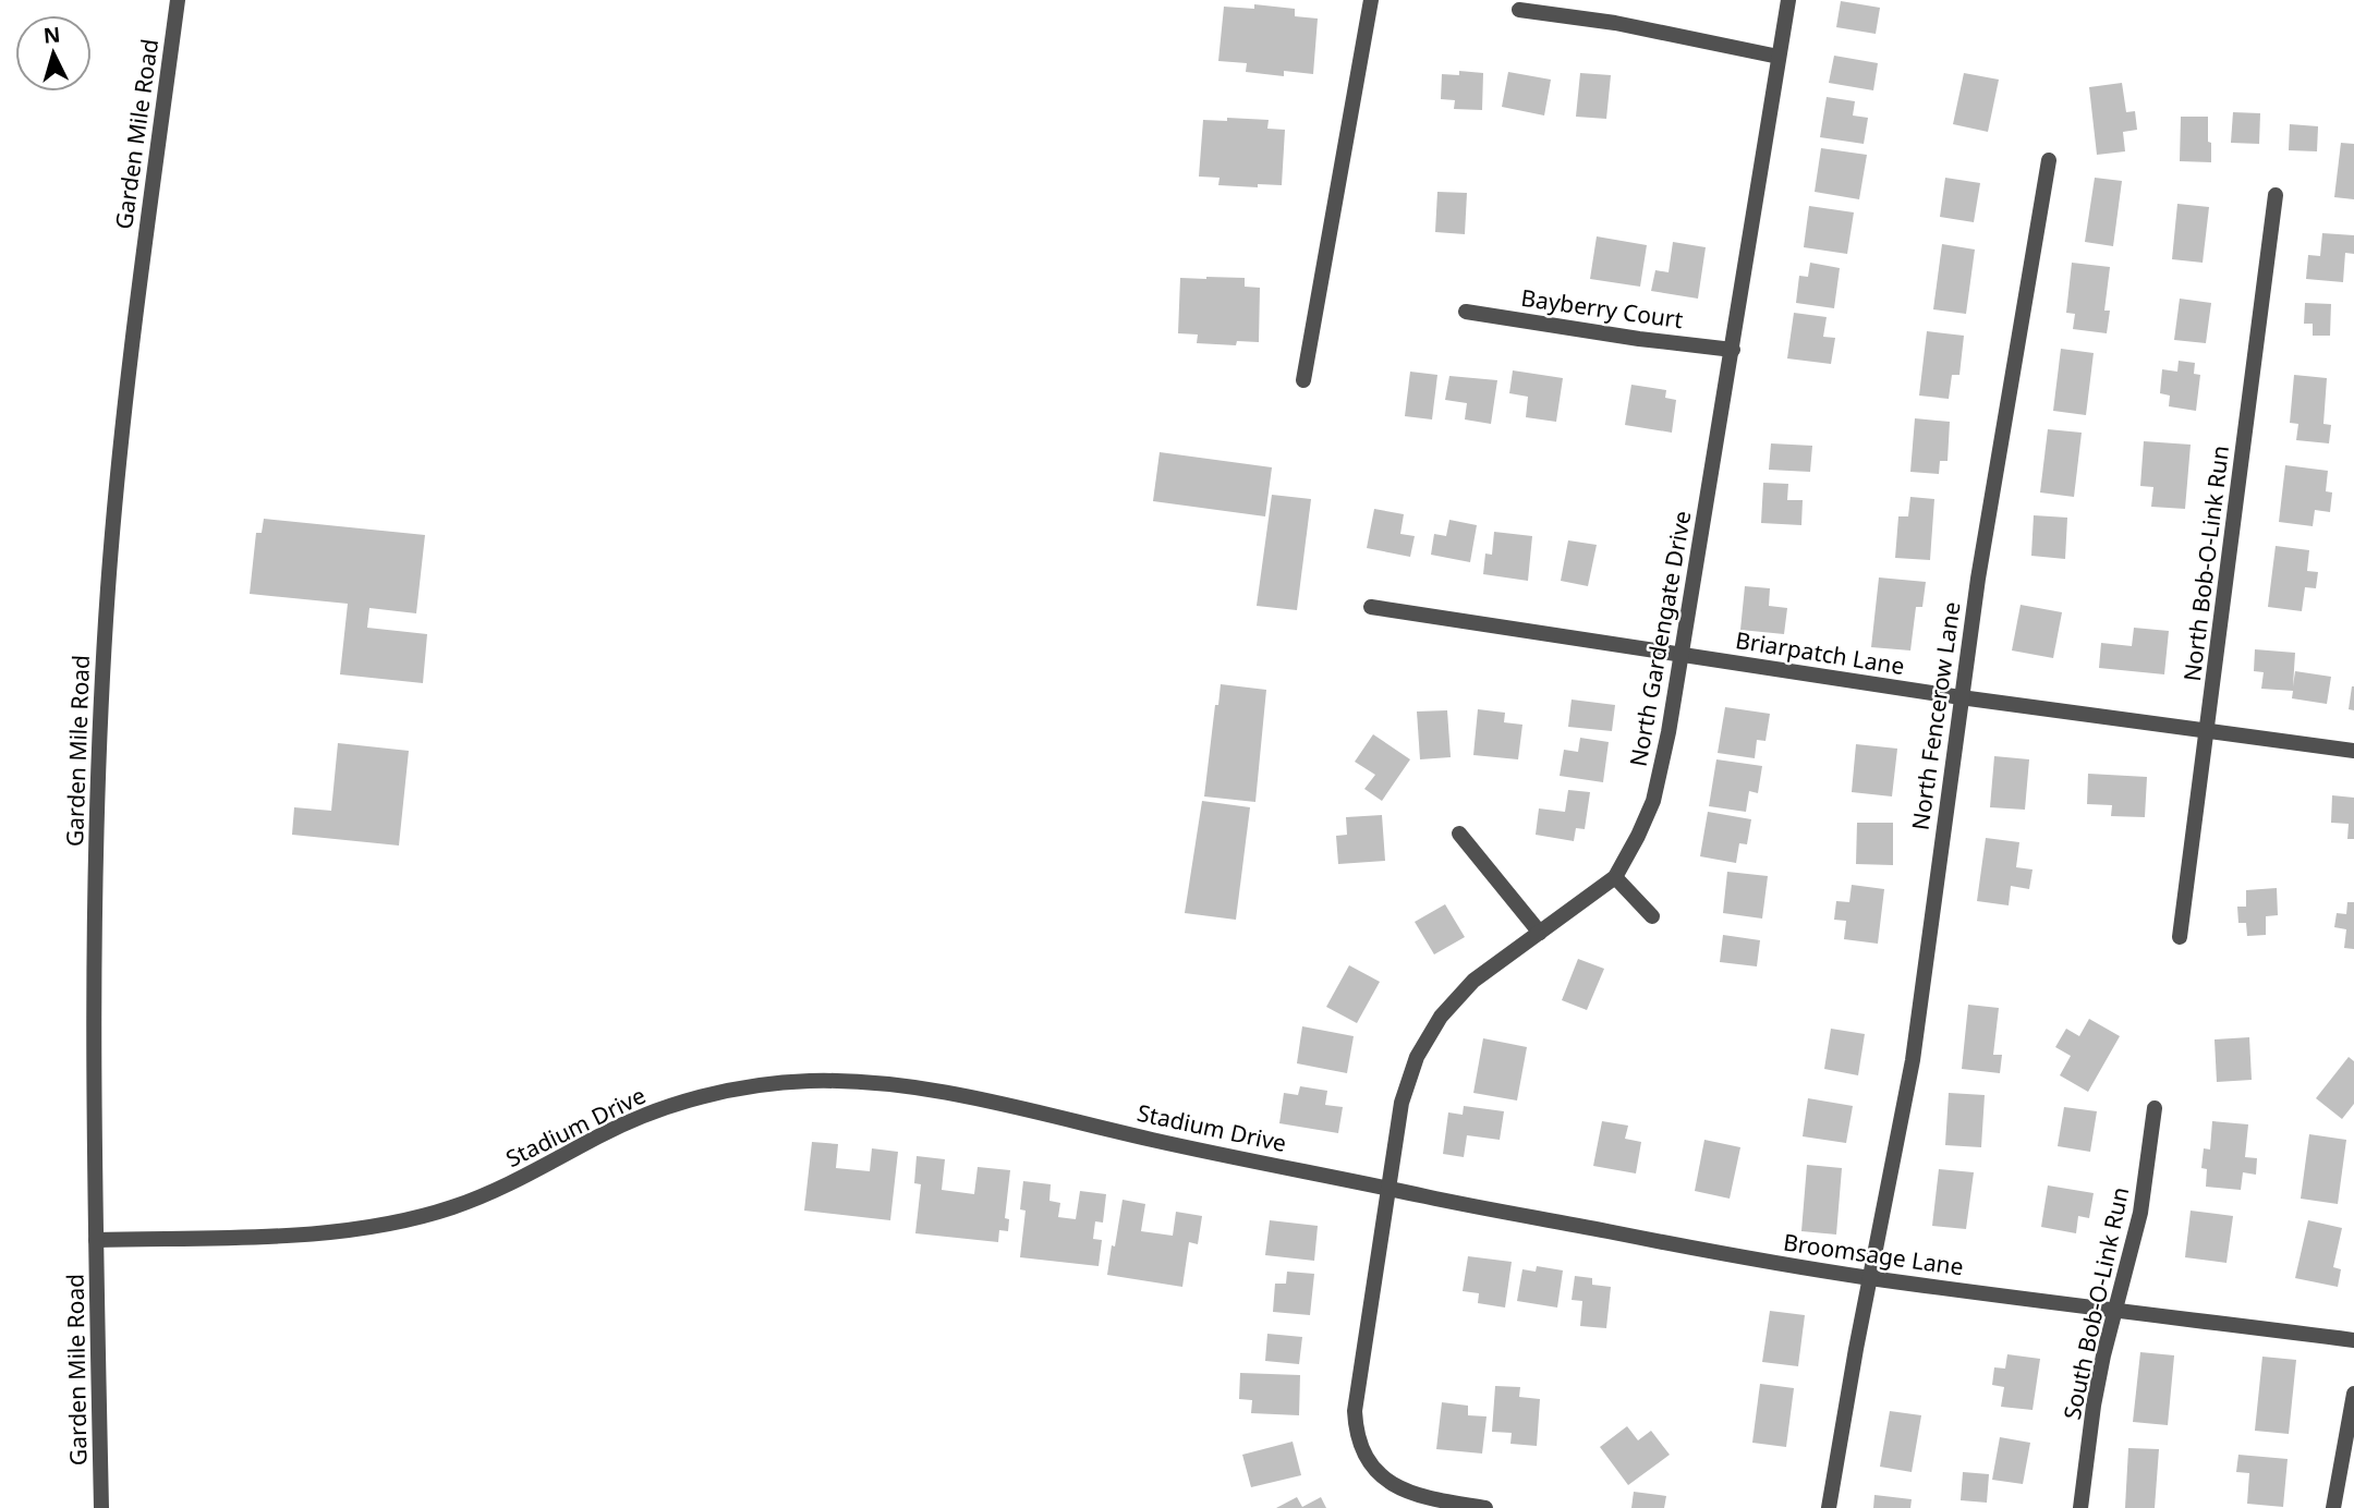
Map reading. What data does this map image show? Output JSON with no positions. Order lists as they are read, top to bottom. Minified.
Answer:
{"streets":{"street":["Garden Mile Road","Bayberry Court","North Bob-O-Link Run","North Gardengate Drive","Briarpatch Lane","North Fencerow Lane","Stadium Drive","Broomsage Lane","South Bob-O-Link Run"]},"crossings":[["Garden Mile Road","Stadium Drive"],["Bayberry Court","North Gardengate Drive"],["North Bob-O-Link Run","Briarpatch Lane"],["North Gardengate Drive","Briarpatch Lane"],["North Gardengate Drive","Stadium Drive"],["North Gardengate Drive","Broomsage Lane"],["Briarpatch Lane","North Fencerow Lane"],["North Fencerow Lane","Broomsage Lane"],["Stadium Drive","Broomsage Lane"],["Broomsage Lane","South Bob-O-Link Run"]],"north":"top"}
